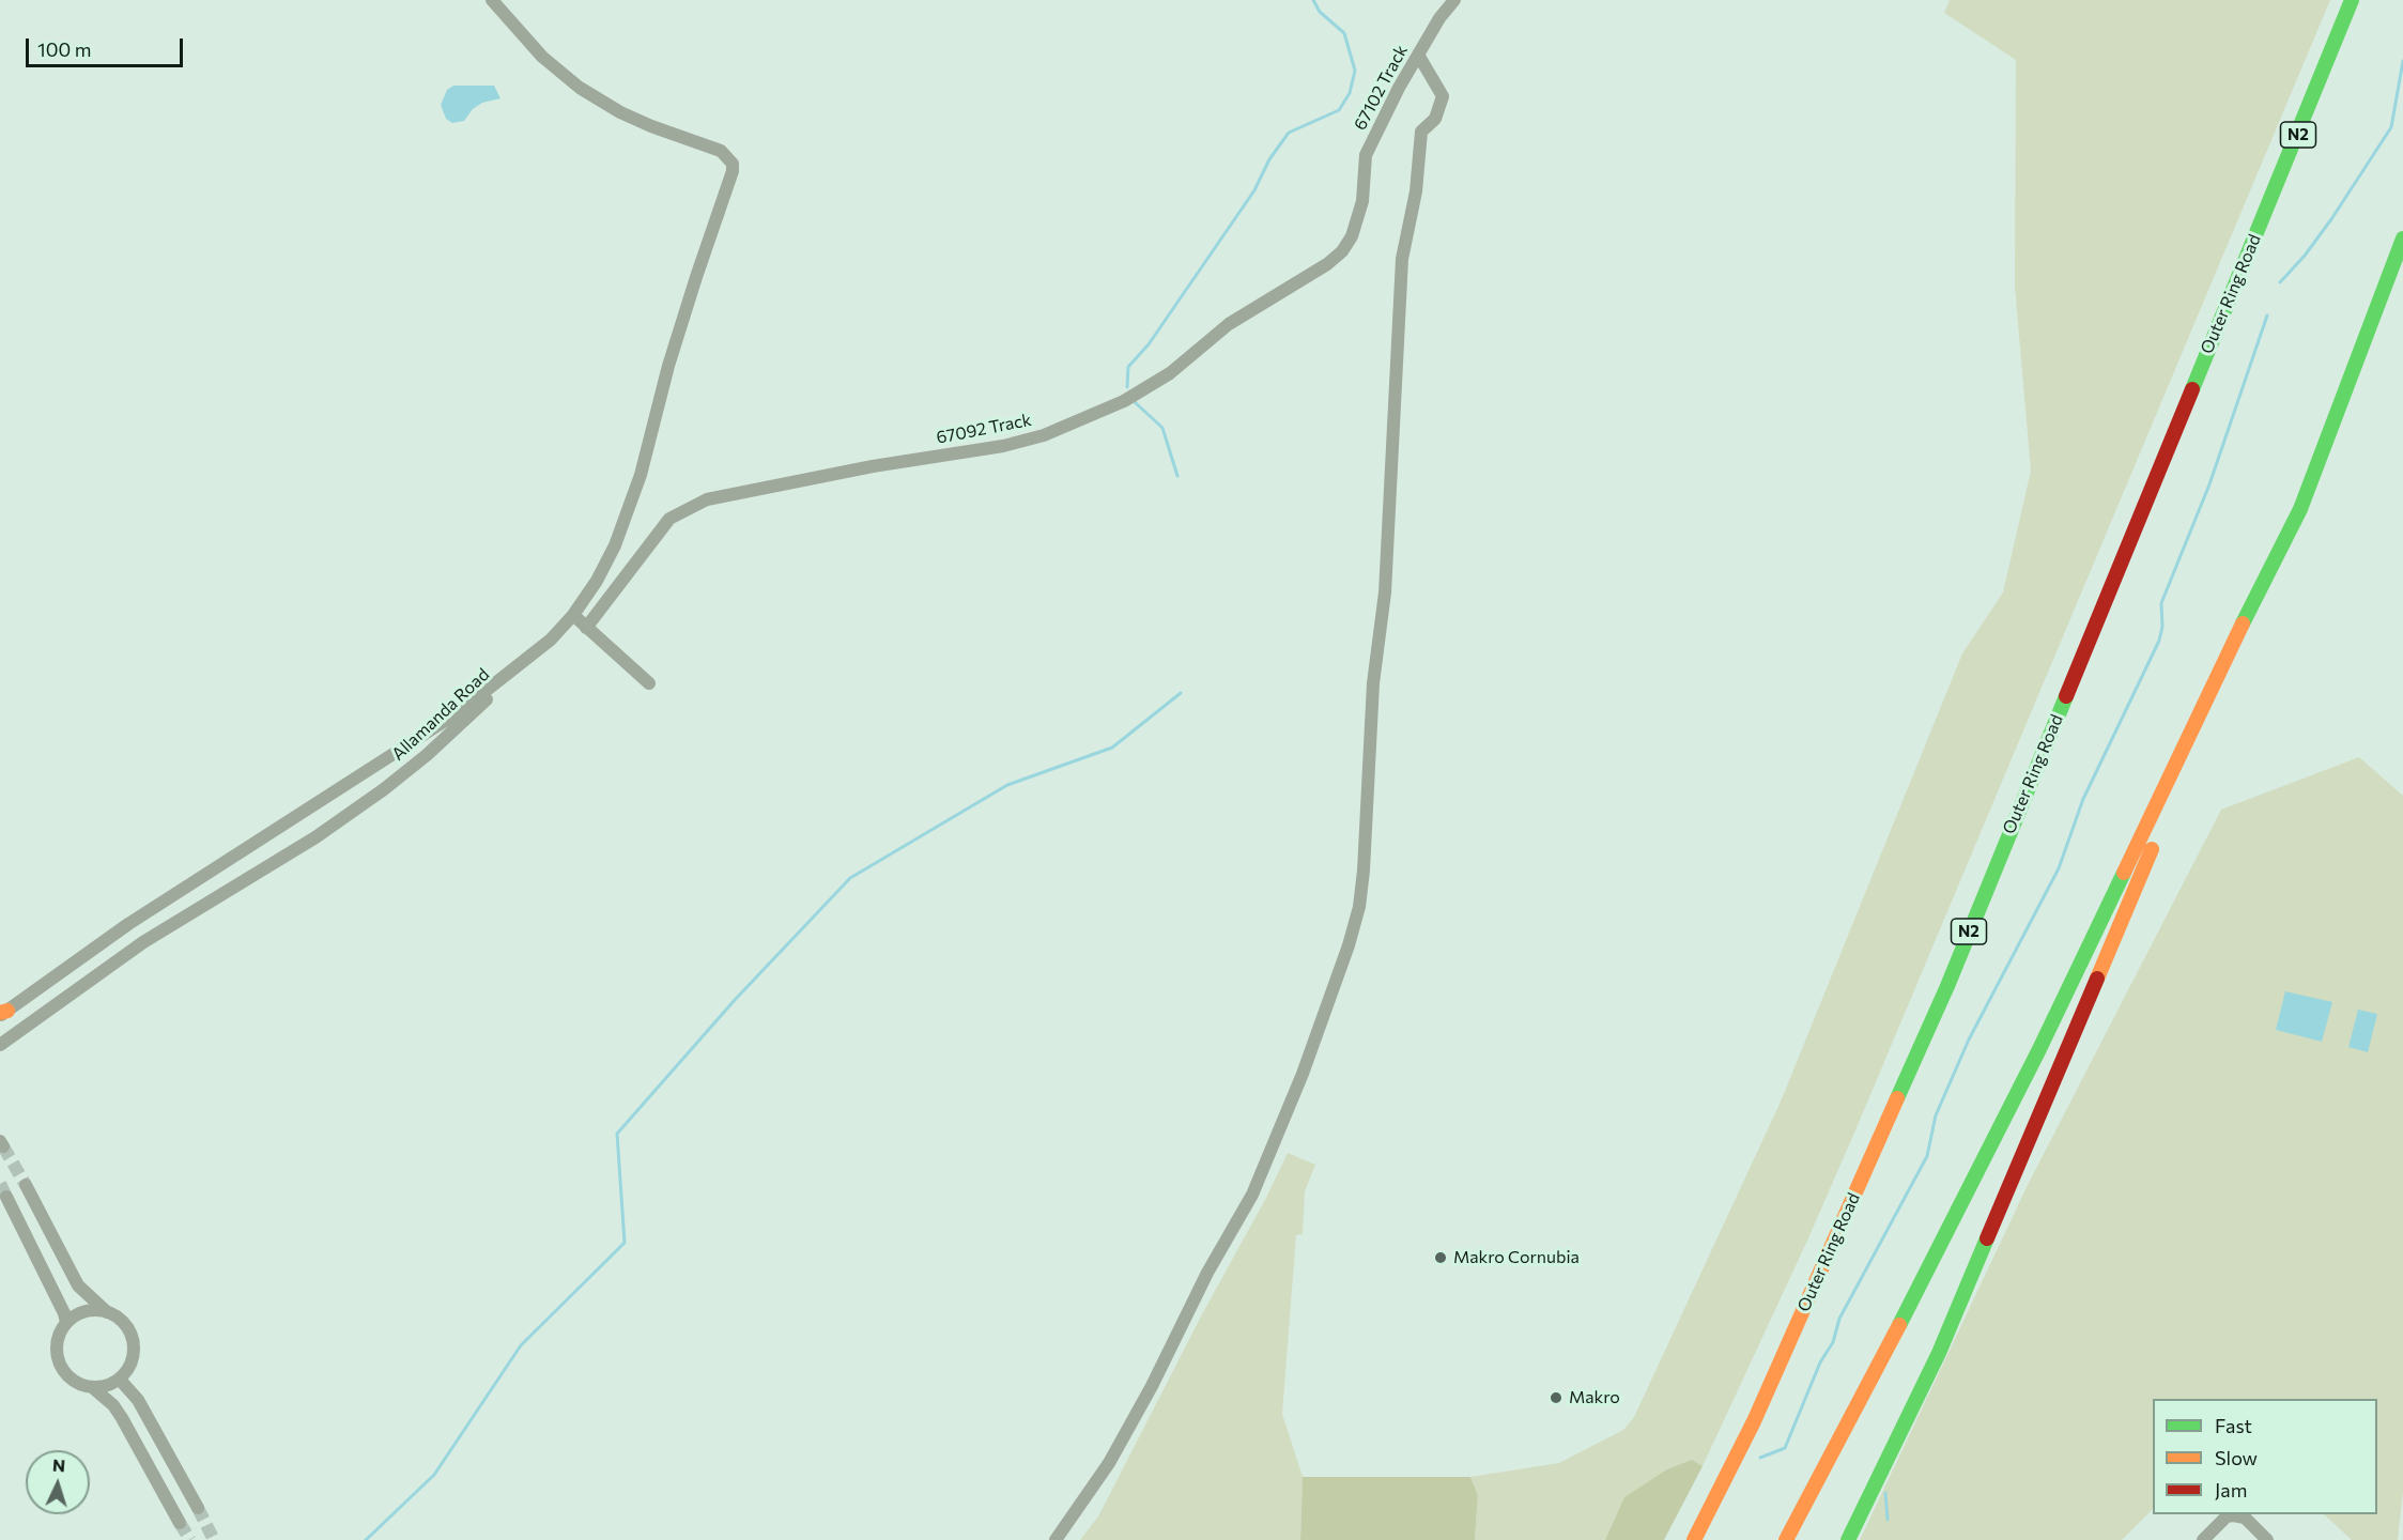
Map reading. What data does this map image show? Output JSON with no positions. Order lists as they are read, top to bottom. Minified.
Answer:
{"streets":{"highway":["N2","Outer Ring Road"],"street":["67102 Track","67092 Track","Allamanda Road"]},"crossings":[["67102 Track","67092 Track"]],"places":["Makro Cornubia","Makro"],"legend":["Fast","Slow","Jam"],"scale_bar":"100 m","north":"top"}
